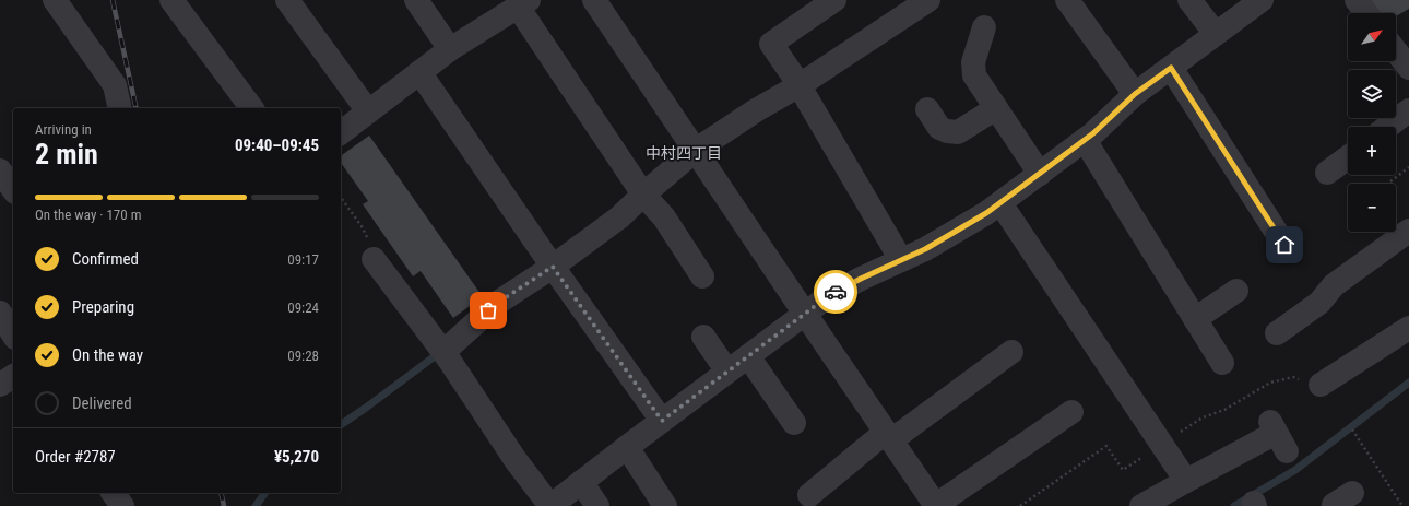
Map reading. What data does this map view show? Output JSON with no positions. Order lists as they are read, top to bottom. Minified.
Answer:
{"districts":["中村四丁目"],"north":"top right","page":{"map_buttons":["+","−"],"heading":["2 min","Arriving in","09:40–09:45"],"panel":["Order #2787","¥5,270"],"bar":"On the way · 170 m","list":[["Confirmed","09:17"],["Preparing","09:24"],["On the way","09:28"],"Delivered"]}}
